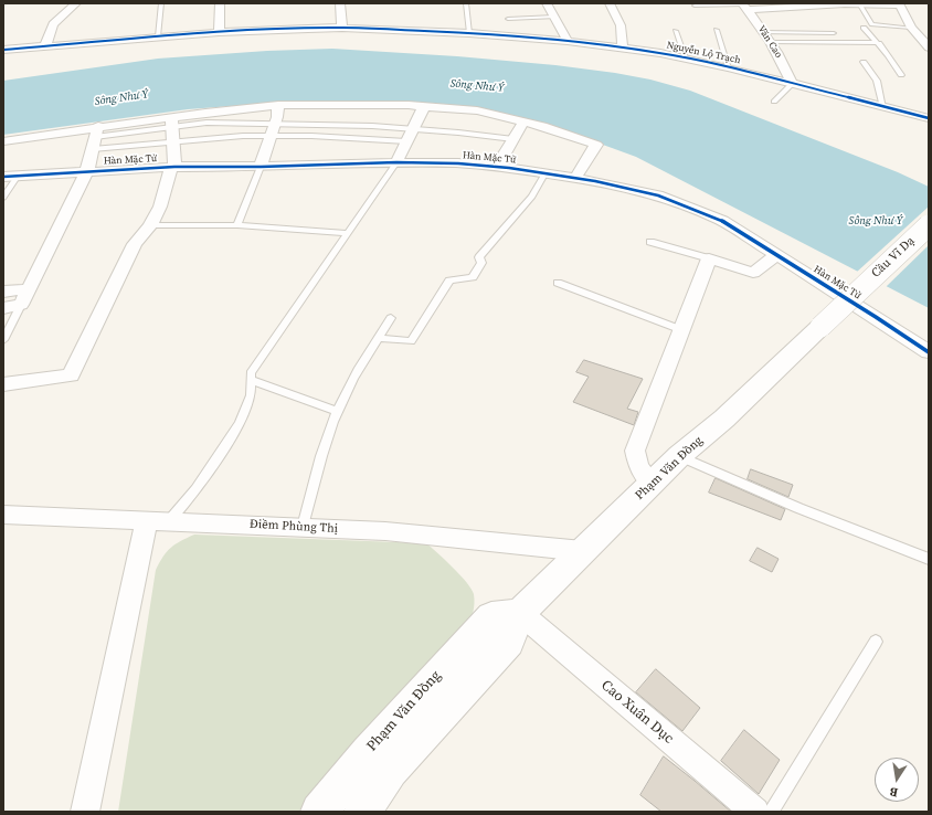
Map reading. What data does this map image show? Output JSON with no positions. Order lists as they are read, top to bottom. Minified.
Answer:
{"streets":{"main road":["Cầu Vĩ Dạ","Phạm Văn Đồng"],"street":["Văn Cao","Nguyễn Lộ Trạch","Hàn Mặc Tử","Điềm Phùng Thị","Cao Xuân Dục"]},"crossings":[["Văn Cao","Nguyễn Lộ Trạch"],["Cầu Vĩ Dạ","Phạm Văn Đồng"],["Phạm Văn Đồng","Điềm Phùng Thị"],["Phạm Văn Đồng","Cao Xuân Dục"]],"water":["Sông Như Ý"],"north":"bottom"}
